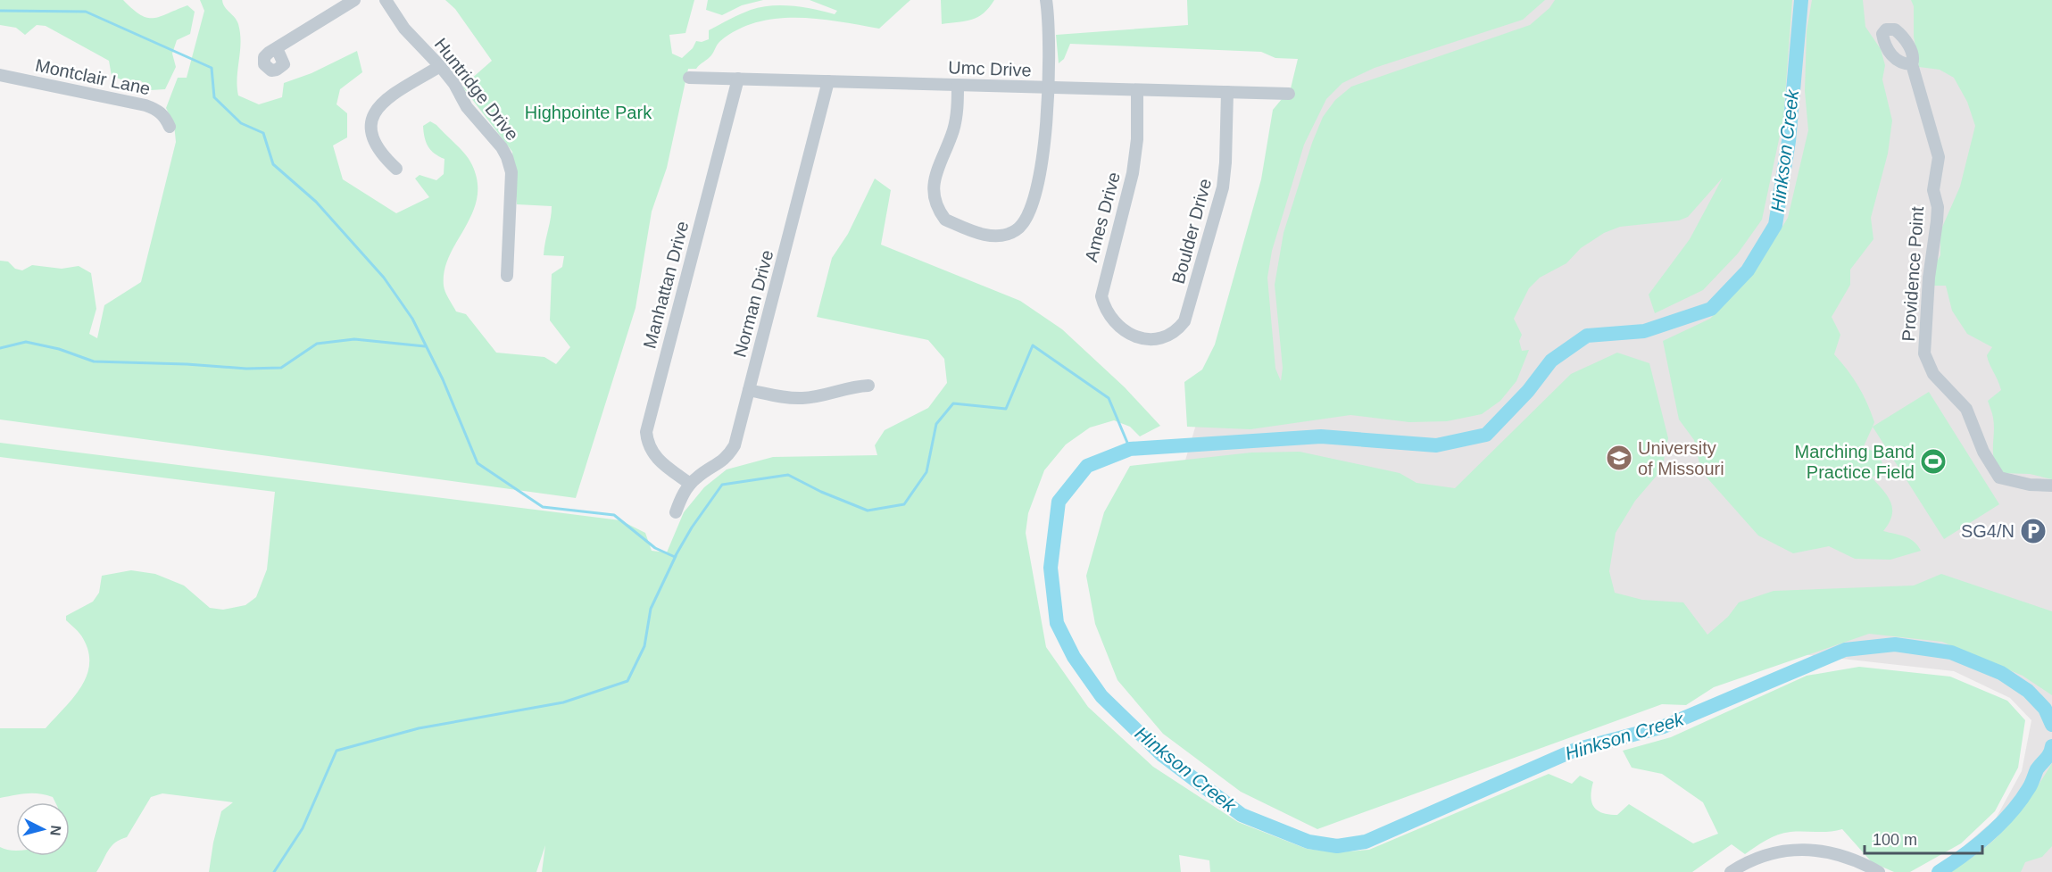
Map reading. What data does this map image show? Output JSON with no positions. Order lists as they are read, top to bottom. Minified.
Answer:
{"streets":{"street":["Umc Drive","Montclair Lane","Huntridge Drive","Ames Drive","Boulder Drive","Providence Point","Manhattan Drive","Norman Drive"]},"crossings":[["Umc Drive","Ames Drive"],["Umc Drive","Boulder Drive"],["Umc Drive","Manhattan Drive"],["Umc Drive","Norman Drive"],["Ames Drive","Boulder Drive"],["Manhattan Drive","Norman Drive"]],"water":["Hinkson Creek"],"parks":["Highpointe Park"],"places":{"school or university":["University of Missouri"],"sports":["Marching Band Practice Field"],"parking":["SG4/N"]},"scale_bar":"100 m","north":"right"}
